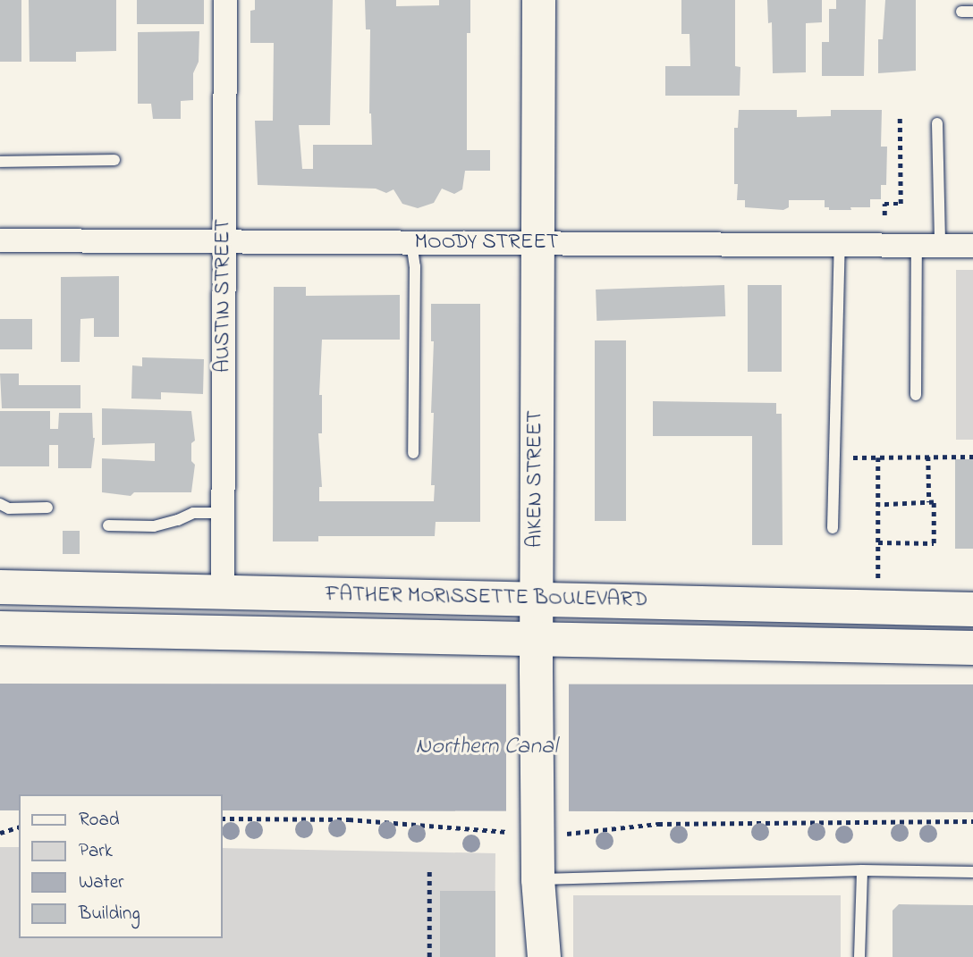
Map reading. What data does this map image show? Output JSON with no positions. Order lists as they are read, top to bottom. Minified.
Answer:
{"streets":{"main road":["AIKEN STREET","FATHER MORISSETTE BOULEVARD"],"street":["MOODY STREET","AUSTIN STREET"]},"crossings":[["MOODY STREET","AUSTIN STREET"],["MOODY STREET","AIKEN STREET"],["AUSTIN STREET","FATHER MORISSETTE BOULEVARD"],["AIKEN STREET","FATHER MORISSETTE BOULEVARD"]],"water":["Northern Canal"],"legend":["Road","Park","Water","Building"]}
